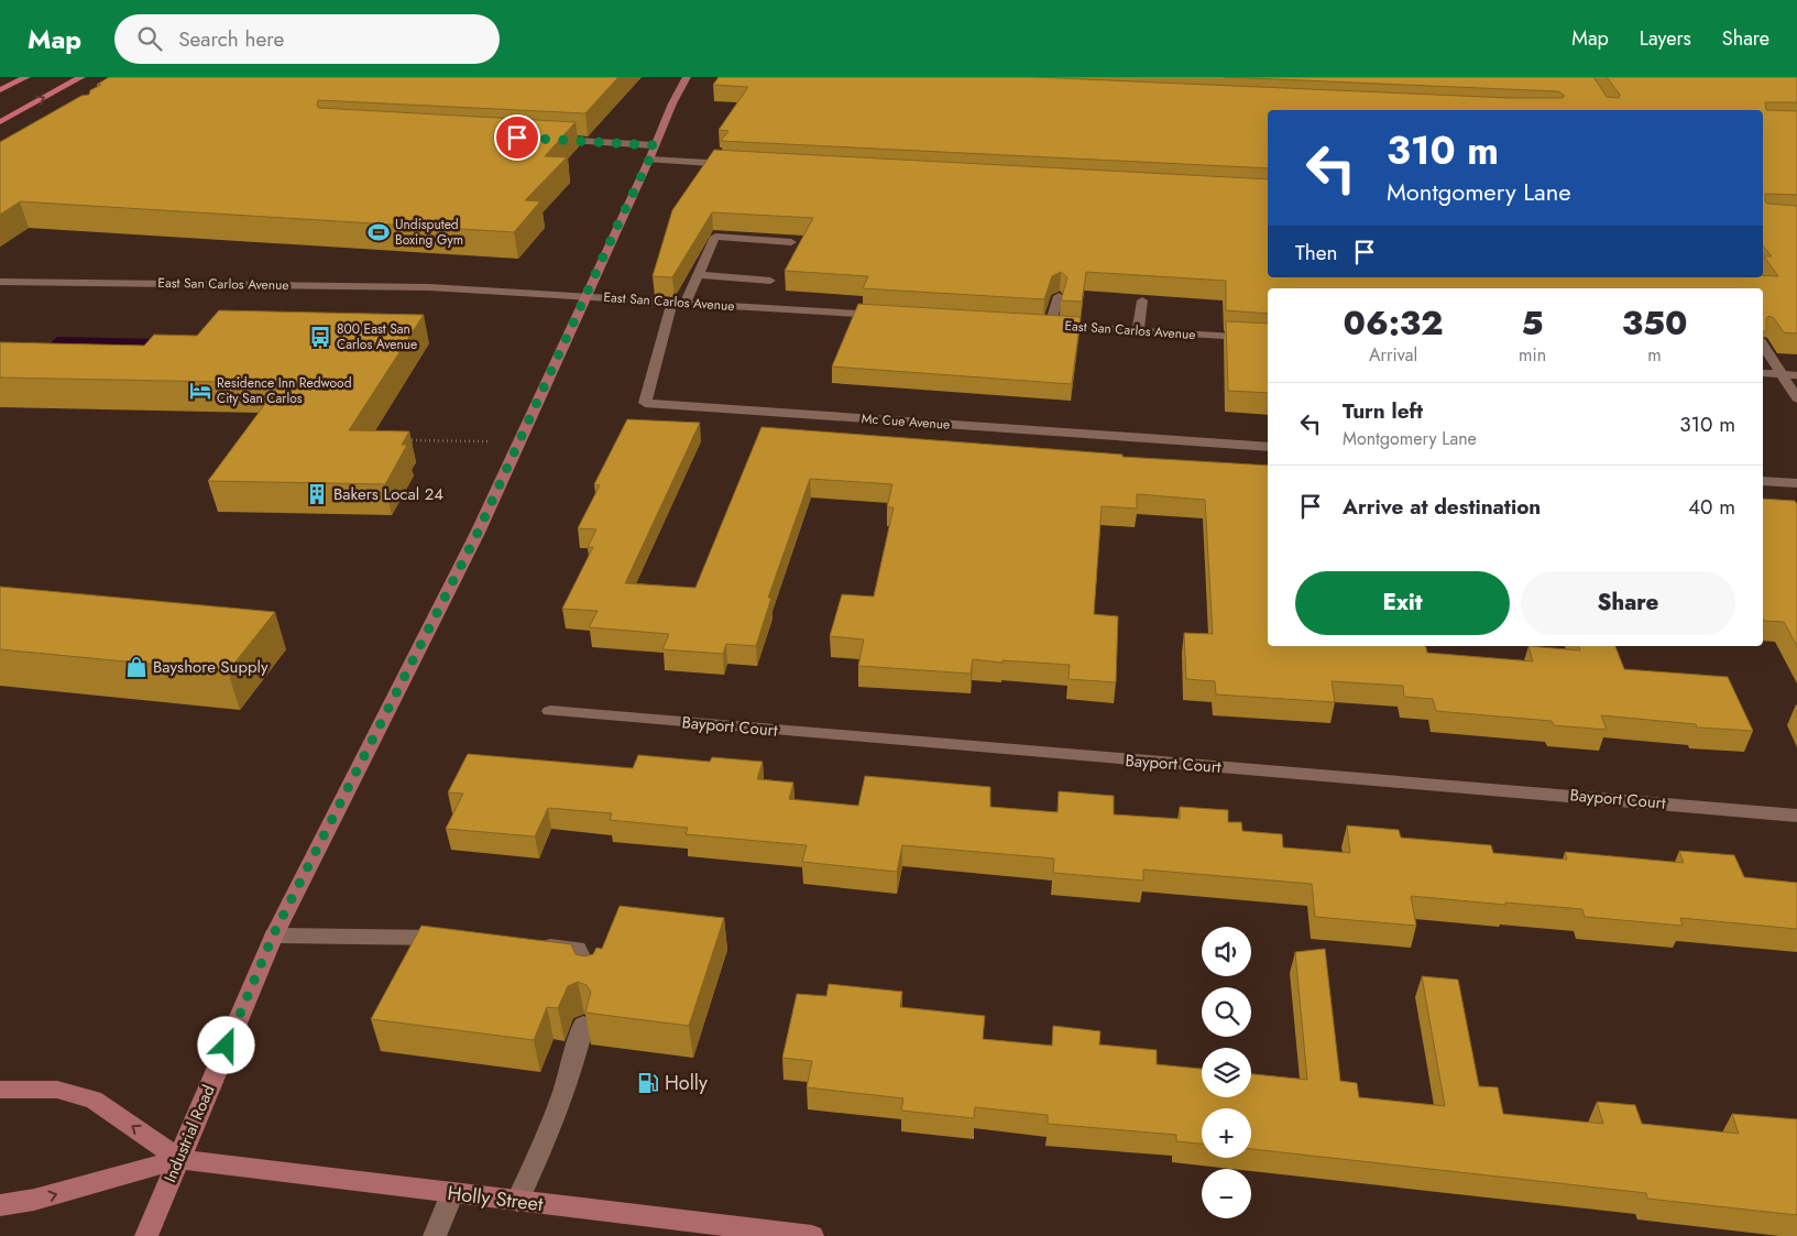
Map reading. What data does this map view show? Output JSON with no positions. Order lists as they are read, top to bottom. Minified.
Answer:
{"streets":{"main road":["Industrial Road","Holly Street"],"street":["East San Carlos Avenue","Mc Cue Avenue","Bayport Court"]},"crossings":[["East San Carlos Avenue","Mc Cue Avenue"],["East San Carlos Avenue","Industrial Road"],["Industrial Road","Holly Street"]],"places":{"sports":["Undisputed Boxing Gym"],"bus stop":["800 East San Carlos Avenue"],"hotel":["Residence Inn Redwood City San Carlos"],"building":["Bakers Local 24"],"shop":["Bayshore Supply"],"fuel station":["Holly"]},"page":{"header":"Map","search":"Search here","nav":["Map","Layers","Share"],"turn":["310 m","Montgomery Lane"],"then":"Then","eta":["06:32","Arrival","5","min","350","m"],"list":[{"name":"Turn left","note":"Montgomery Lane","value":"310 m"},{"name":"Arrive at destination","value":"40 m"}],"buttons":["Exit","Share"],"map_buttons":["+","−"]}}
